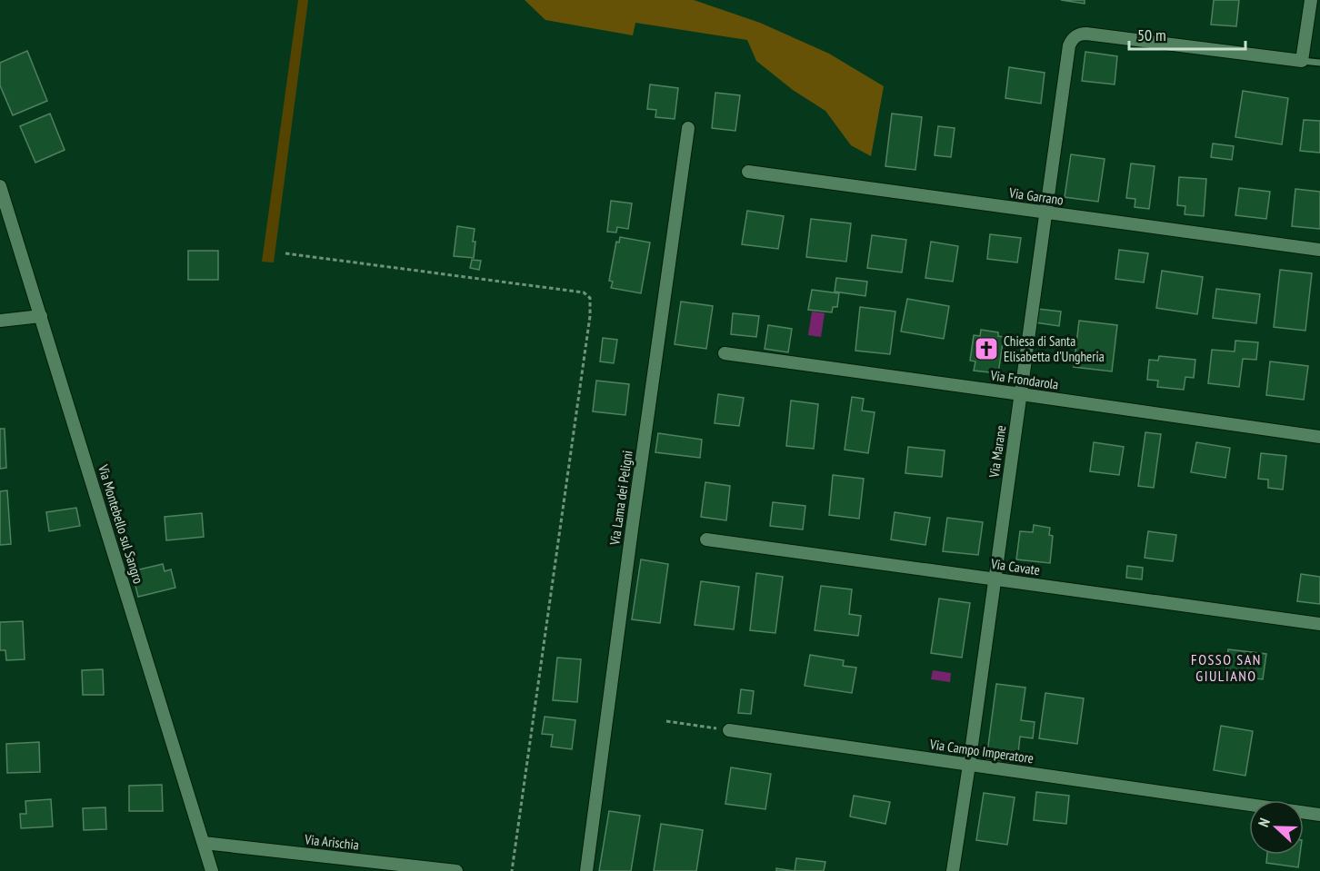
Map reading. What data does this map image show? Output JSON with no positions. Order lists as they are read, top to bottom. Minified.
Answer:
{"streets":{"street":["Via Garrano","Via Frondarola","Via Marane","Via Lama dei Peligni","Via Montebello sul Sangro","Via Cavate","Via Campo Imperatore","Via Arischia"]},"crossings":[["Via Garrano","Via Marane"],["Via Frondarola","Via Marane"],["Via Marane","Via Cavate"],["Via Marane","Via Campo Imperatore"],["Via Montebello sul Sangro","Via Arischia"]],"districts":["FOSSO SAN GIULIANO"],"places":{"church":["Chiesa di Santa Elisabetta d'Ungheria"]},"scale_bar":"50 m","north":"left"}
